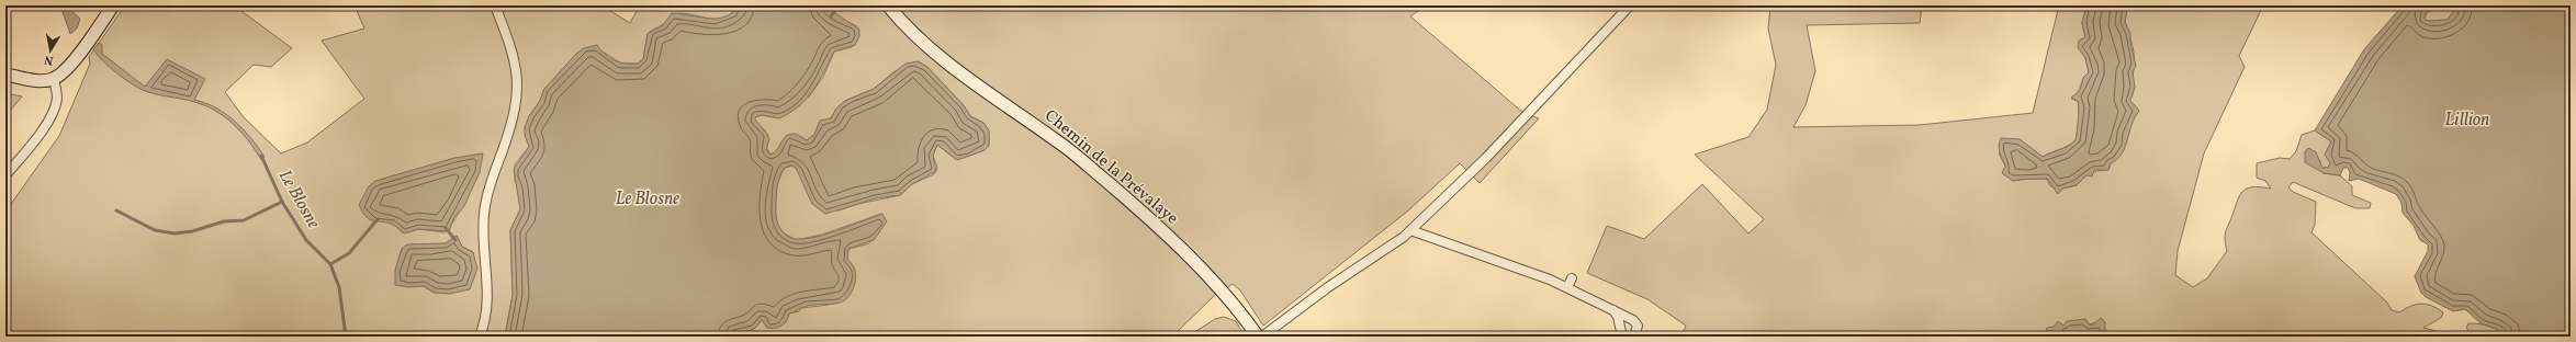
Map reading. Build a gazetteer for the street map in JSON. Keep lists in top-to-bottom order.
{
  "streets": {
    "street": ["Chemin de la Prévalaye"]
  },
  "water": ["Lillion", "Le Blosne"],
  "north": "bottom"
}
